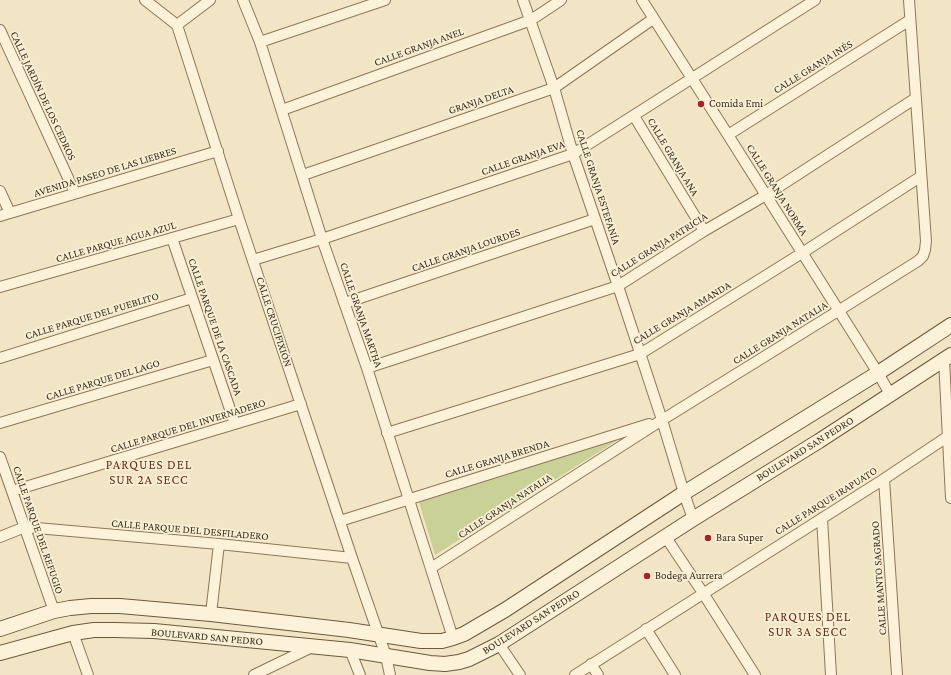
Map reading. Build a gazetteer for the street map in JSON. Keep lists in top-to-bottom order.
{
  "streets": {
    "street": [
      "CALLE GRANJA ANEL",
      "CALLE GRANJA INÉS",
      "CALLE JARDÍN DE LOS CEDROS",
      "GRANJA DELTA",
      "CALLE GRANJA ANA",
      "CALLE GRANJA EVA",
      "AVENIDA PASEO DE LAS LIEBRES",
      "CALLE GRANJA ESTEFANÍA",
      "CALLE GRANJA NORMA",
      "CALLE PARQUE AGUA AZUL",
      "CALLE GRANJA PATRICIA",
      "CALLE GRANJA LOURDES",
      "CALLE GRANJA AMANDA",
      "CALLE GRANJA MARTHA",
      "CALLE PARQUE DEL PUEBLITO",
      "CALLE CRUCIFIXIÓN",
      "CALLE PARQUE DE LA CASCADA",
      "CALLE GRANJA NATALIA",
      "CALLE PARQUE DEL LAGO",
      "CALLE PARQUE DEL INVERNADERO",
      "BOULEVARD SAN PEDRO",
      "CALLE GRANJA BRENDA",
      "CALLE PARQUE IRAPUATO",
      "CALLE PARQUE DEL REFUGIO",
      "CALLE PARQUE DEL DESFILADERO",
      "CALLE MANTO SAGRADO"
    ]
  },
  "crossings": [
    ["CALLE GRANJA ANEL", "CALLE GRANJA ESTEFANÍA"],
    ["CALLE GRANJA ANEL", "CALLE GRANJA MARTHA"],
    ["CALLE GRANJA INÉS", "CALLE GRANJA NORMA"],
    ["CALLE GRANJA INÉS", "CALLE GRANJA NATALIA"],
    ["CALLE JARDÍN DE LOS CEDROS", "AVENIDA PASEO DE LAS LIEBRES"],
    ["GRANJA DELTA", "CALLE GRANJA ESTEFANÍA"],
    ["GRANJA DELTA", "CALLE GRANJA NORMA"],
    ["GRANJA DELTA", "CALLE GRANJA MARTHA"],
    ["CALLE GRANJA ANA", "CALLE GRANJA EVA"],
    ["CALLE GRANJA ANA", "CALLE GRANJA PATRICIA"],
    ["CALLE GRANJA EVA", "CALLE GRANJA ESTEFANÍA"],
    ["CALLE GRANJA EVA", "CALLE GRANJA NORMA"],
    ["CALLE GRANJA EVA", "CALLE GRANJA MARTHA"],
    ["CALLE GRANJA EVA", "CALLE CRUCIFIXIÓN"],
    ["AVENIDA PASEO DE LAS LIEBRES", "CALLE CRUCIFIXIÓN"],
    ["CALLE GRANJA ESTEFANÍA", "CALLE GRANJA PATRICIA"],
    ["CALLE GRANJA ESTEFANÍA", "CALLE GRANJA LOURDES"],
    ["CALLE GRANJA ESTEFANÍA", "CALLE GRANJA AMANDA"],
    ["CALLE GRANJA ESTEFANÍA", "CALLE GRANJA NATALIA"],
    ["CALLE GRANJA ESTEFANÍA", "BOULEVARD SAN PEDRO"],
    ["CALLE GRANJA ESTEFANÍA", "CALLE GRANJA BRENDA"],
    ["CALLE GRANJA NORMA", "CALLE GRANJA PATRICIA"],
    ["CALLE GRANJA NORMA", "CALLE GRANJA AMANDA"],
    ["CALLE GRANJA NORMA", "CALLE GRANJA NATALIA"],
    ["CALLE GRANJA NORMA", "BOULEVARD SAN PEDRO"],
    ["CALLE PARQUE AGUA AZUL", "CALLE CRUCIFIXIÓN"],
    ["CALLE PARQUE AGUA AZUL", "CALLE PARQUE DE LA CASCADA"],
    ["CALLE GRANJA PATRICIA", "CALLE GRANJA MARTHA"],
    ["CALLE GRANJA PATRICIA", "CALLE GRANJA NATALIA"],
    ["CALLE GRANJA LOURDES", "CALLE GRANJA MARTHA"],
    ["CALLE GRANJA AMANDA", "CALLE GRANJA MARTHA"],
    ["CALLE GRANJA AMANDA", "CALLE GRANJA NATALIA"],
    ["CALLE GRANJA MARTHA", "CALLE GRANJA NATALIA"],
    ["CALLE GRANJA MARTHA", "CALLE GRANJA BRENDA"],
    ["CALLE PARQUE DEL PUEBLITO", "CALLE PARQUE DE LA CASCADA"],
    ["CALLE CRUCIFIXIÓN", "CALLE PARQUE DEL INVERNADERO"],
    ["CALLE CRUCIFIXIÓN", "BOULEVARD SAN PEDRO"],
    ["CALLE CRUCIFIXIÓN", "CALLE GRANJA BRENDA"],
    ["CALLE CRUCIFIXIÓN", "CALLE PARQUE DEL DESFILADERO"],
    ["CALLE PARQUE DE LA CASCADA", "CALLE PARQUE DEL LAGO"],
    ["CALLE PARQUE DE LA CASCADA", "CALLE PARQUE DEL INVERNADERO"],
    ["CALLE GRANJA NATALIA", "CALLE GRANJA BRENDA"],
    ["CALLE PARQUE DEL INVERNADERO", "CALLE PARQUE DEL REFUGIO"],
    ["BOULEVARD SAN PEDRO", "CALLE PARQUE DEL REFUGIO"],
    ["CALLE PARQUE IRAPUATO", "CALLE MANTO SAGRADO"],
    ["CALLE PARQUE DEL REFUGIO", "CALLE PARQUE DEL DESFILADERO"]
  ],
  "districts": ["PARQUES DEL SUR 2A SECC", "PARQUES DEL SUR 3A SECC"],
  "places": ["Comida Emi", "Bara Super", "Bodega Aurrera"]
}
